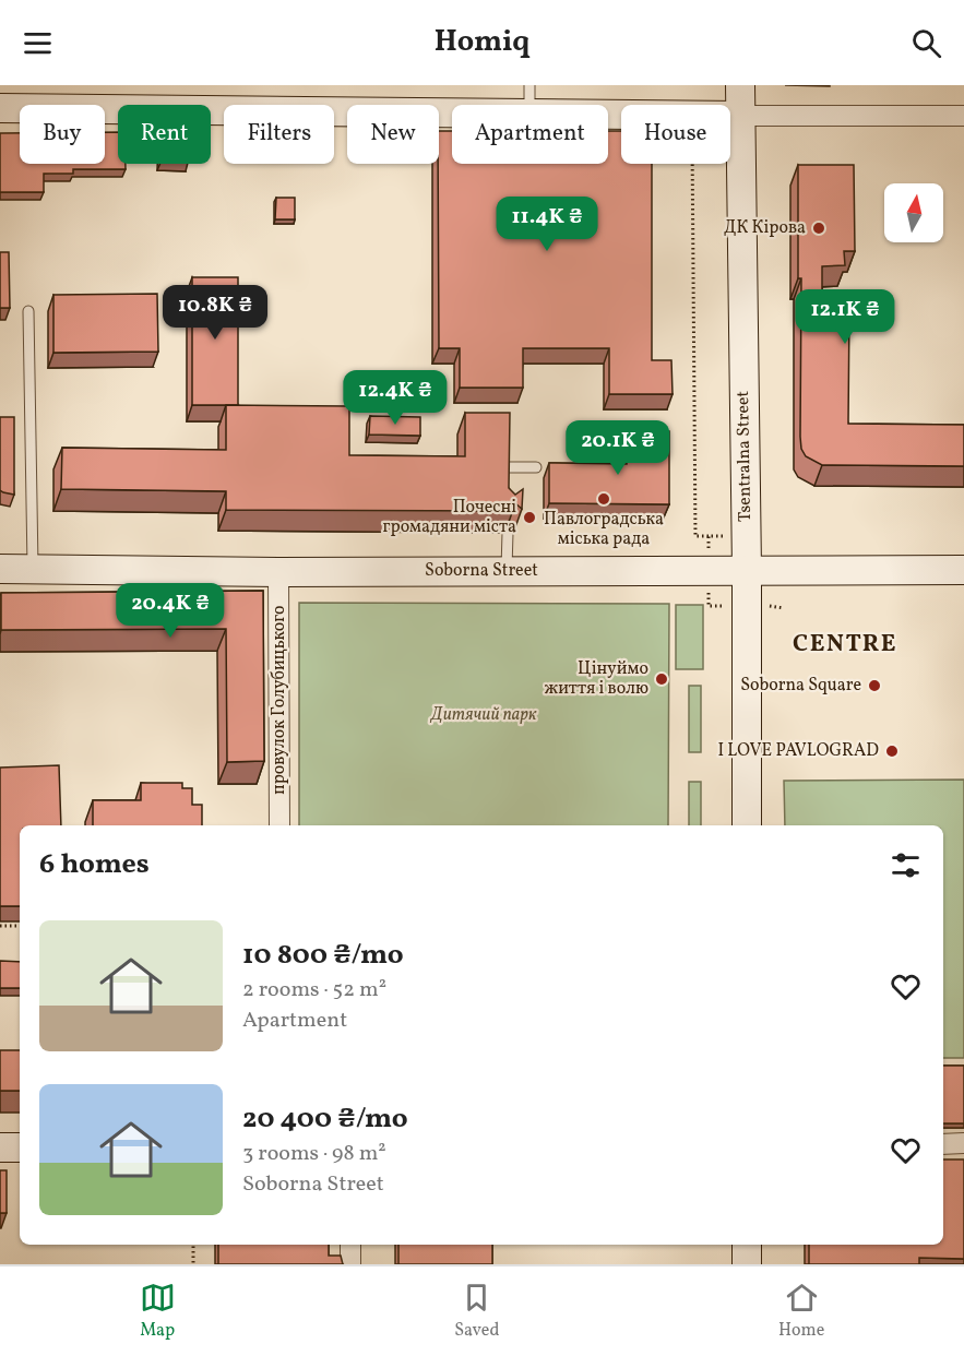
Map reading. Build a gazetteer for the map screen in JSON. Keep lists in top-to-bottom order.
{
  "streets": {
    "street": ["Tsentralna Street", "Soborna Street", "провулок Голубицького"]
  },
  "crossings": [
    ["Tsentralna Street", "Soborna Street"],
    ["Soborna Street", "провулок Голубицького"]
  ],
  "districts": ["CENTRE"],
  "parks": ["Дитячий парк"],
  "places": [
    "ДК Кірова",
    "Павлоградська міська рада",
    "Почесні громадяни міста",
    "Цінуймо життя і волю",
    "Soborna Square",
    "I LOVE PAVLOGRAD"
  ],
  "north": "top",
  "page": {
    "header": "Homiq",
    "chip": [
      "Buy",
      "Rent",
      "Filters",
      "New",
      "Apartment",
      "House"
    ],
    "price": [
      "11.4K ₴",
      "10.8K ₴",
      "12.1K ₴",
      "12.4K ₴",
      "20.1K ₴",
      "20.4K ₴"
    ],
    "heading": "6 homes",
    "list": [
      {
        "name": "10 800 ₴/mo",
        "note": "2 rooms · 52 m² · Apartment"
      },
      {
        "name": "20 400 ₴/mo",
        "note": "3 rooms · 98 m² · Soborna Street"
      }
    ],
    "tabs": ["Map", "Saved", "Home"]
  }
}
